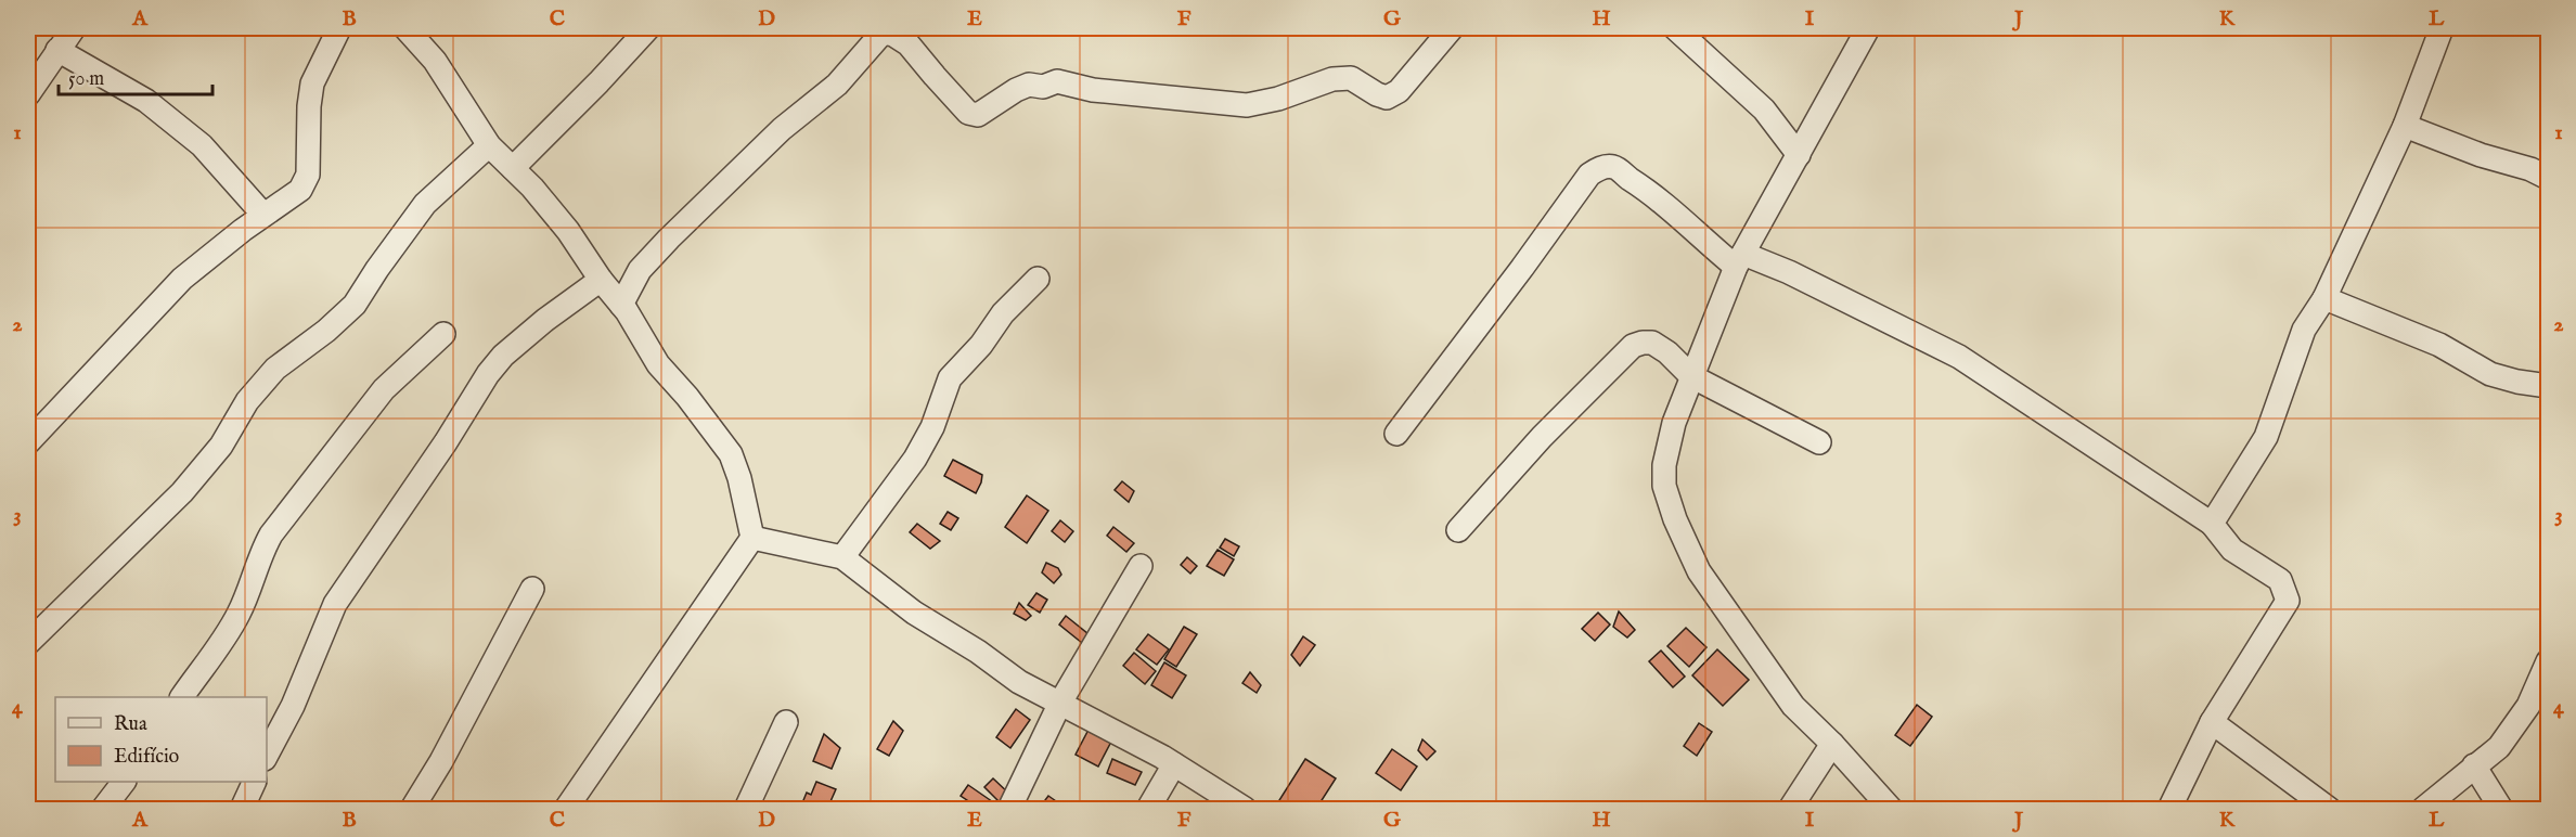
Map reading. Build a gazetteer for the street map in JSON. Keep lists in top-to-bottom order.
{
  "legend": ["Rua", "Edifício"],
  "scale_bar": "50 m",
  "grid": {
    "columns": [
      "A",
      "B",
      "C",
      "D",
      "E",
      "F",
      "G",
      "H",
      "I",
      "J",
      "K",
      "L"
    ],
    "rows": [
      "1",
      "2",
      "3",
      "4"
    ]
  }
}
